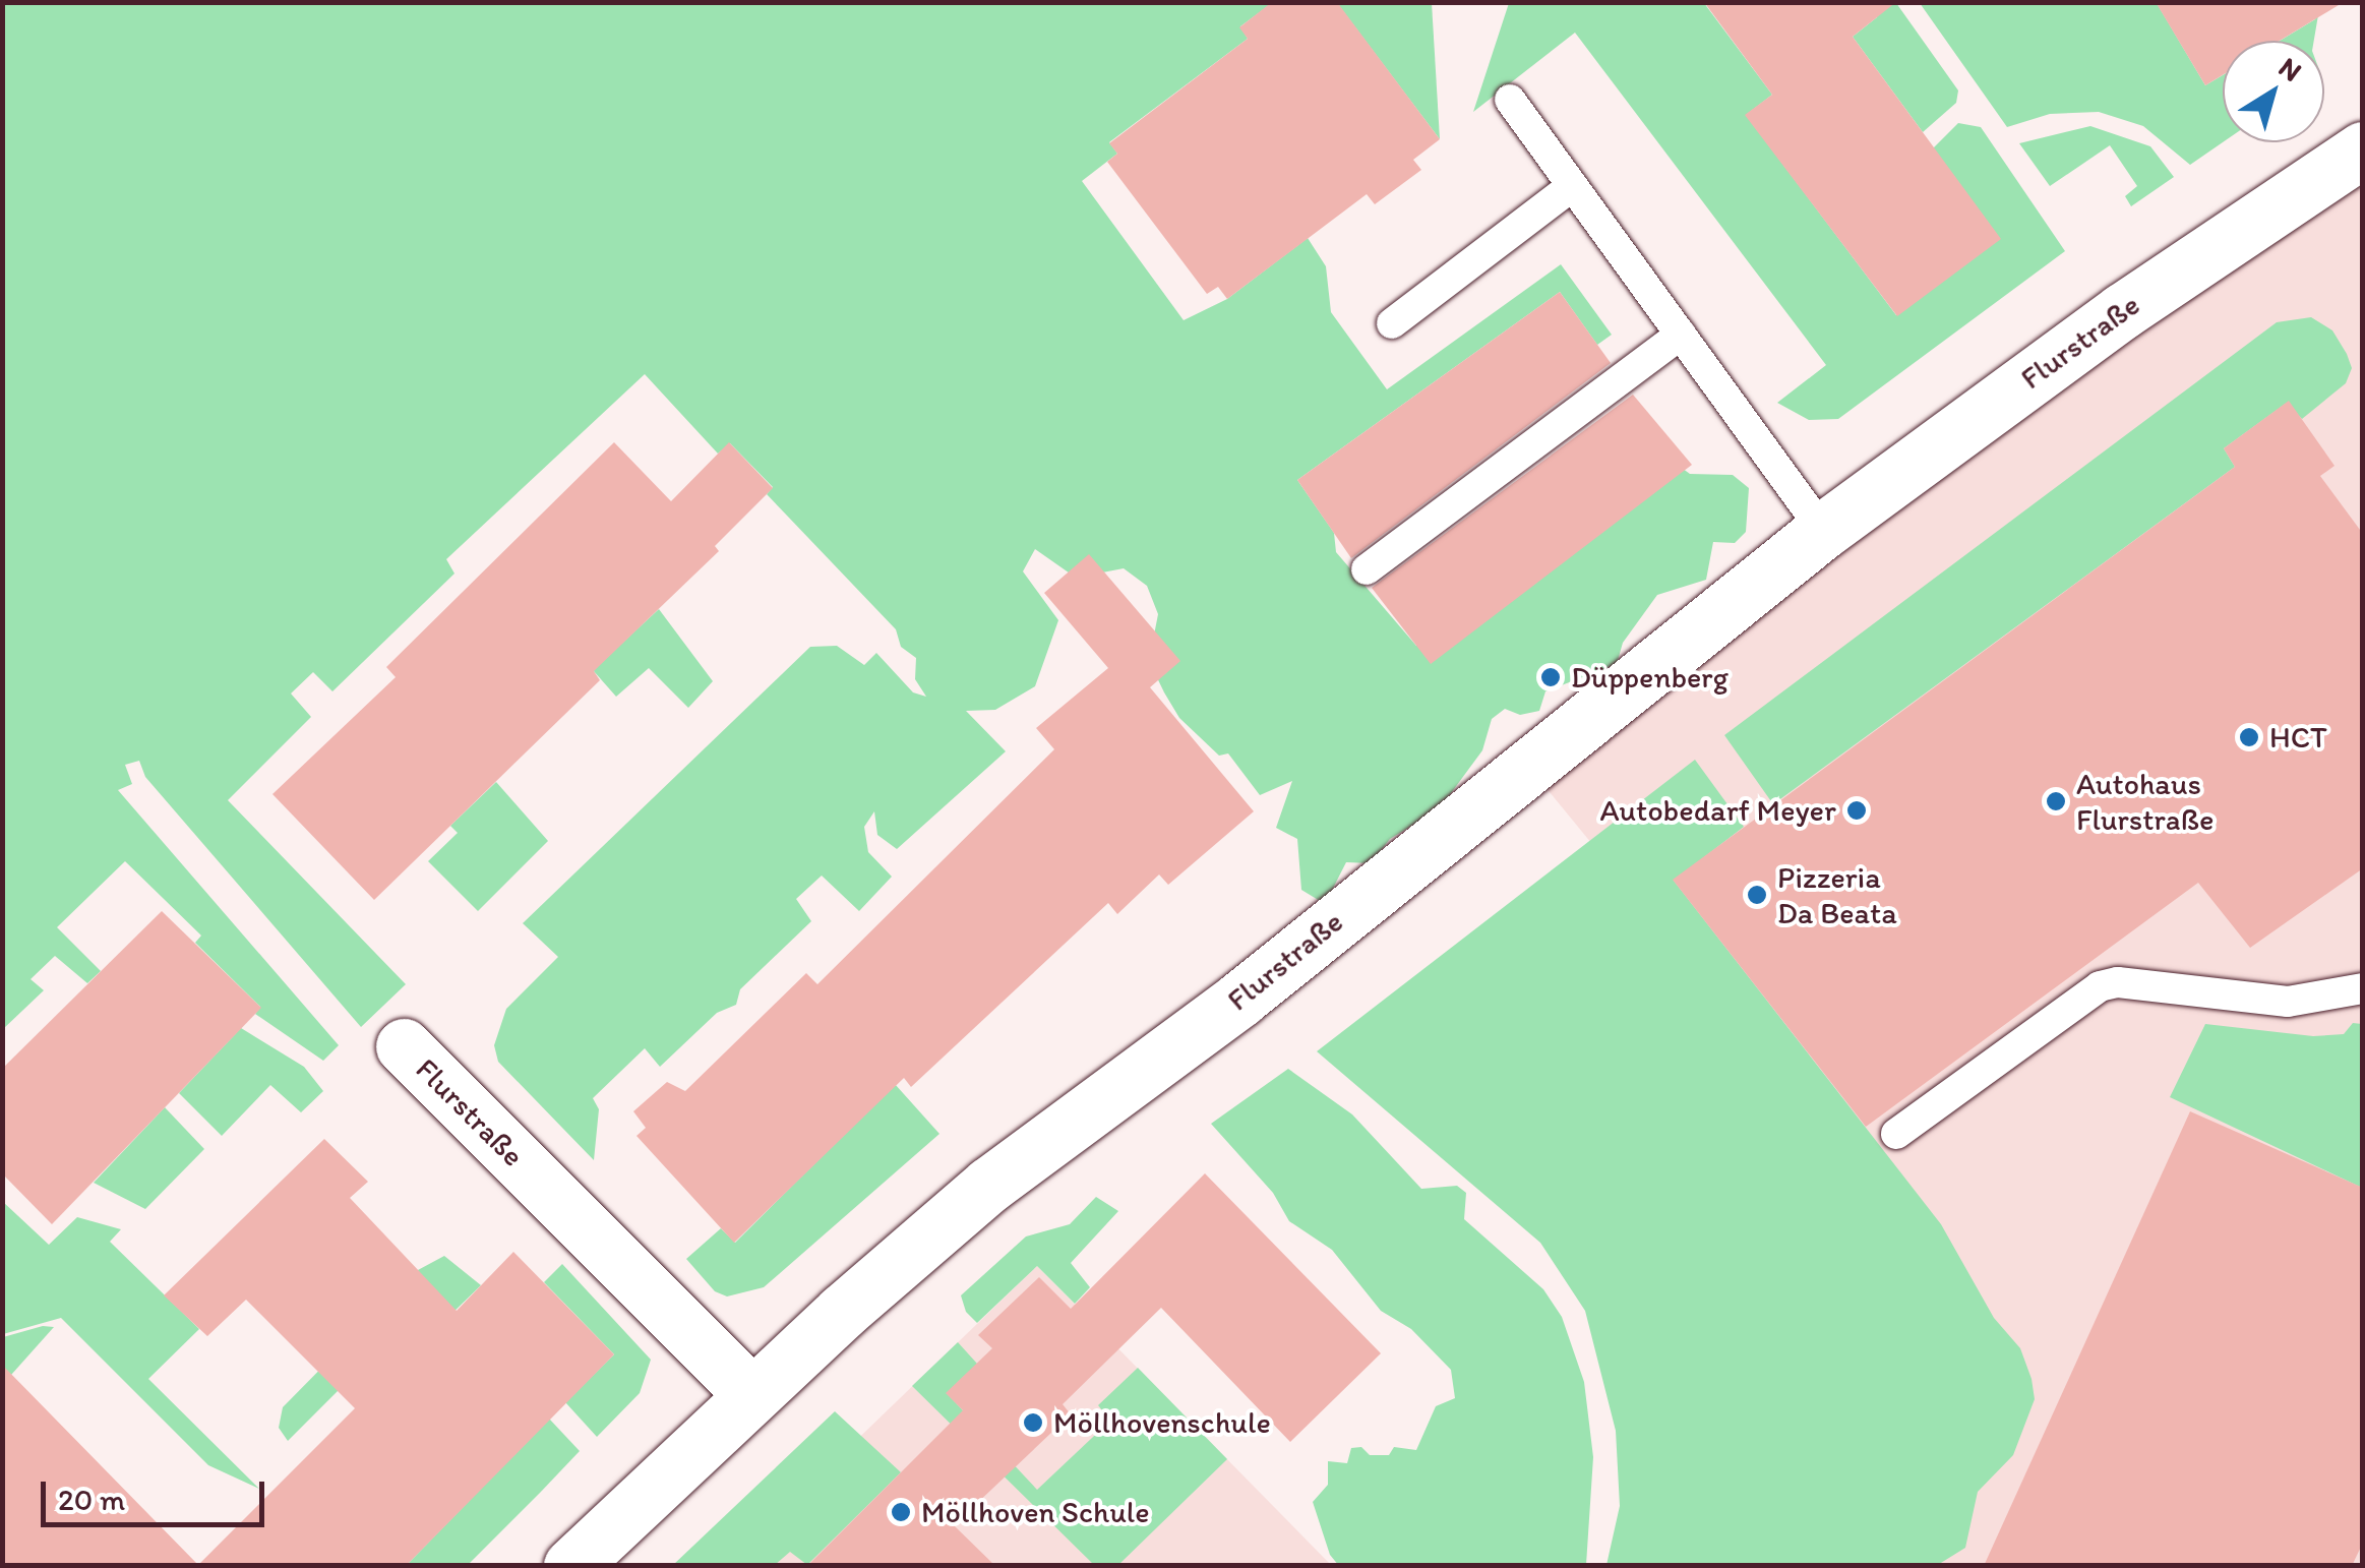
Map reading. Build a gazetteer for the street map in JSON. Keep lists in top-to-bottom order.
{
  "streets": {
    "street": ["Flurstraße"]
  },
  "places": [
    "Düppenberg",
    "HCT",
    "Autohaus Flurstraße",
    "Autobedarf Meyer",
    "Pizzeria Da Beata",
    "Möllhovenschule",
    "Möllhoven Schule"
  ],
  "scale_bar": "20 m",
  "north": "top right"
}
